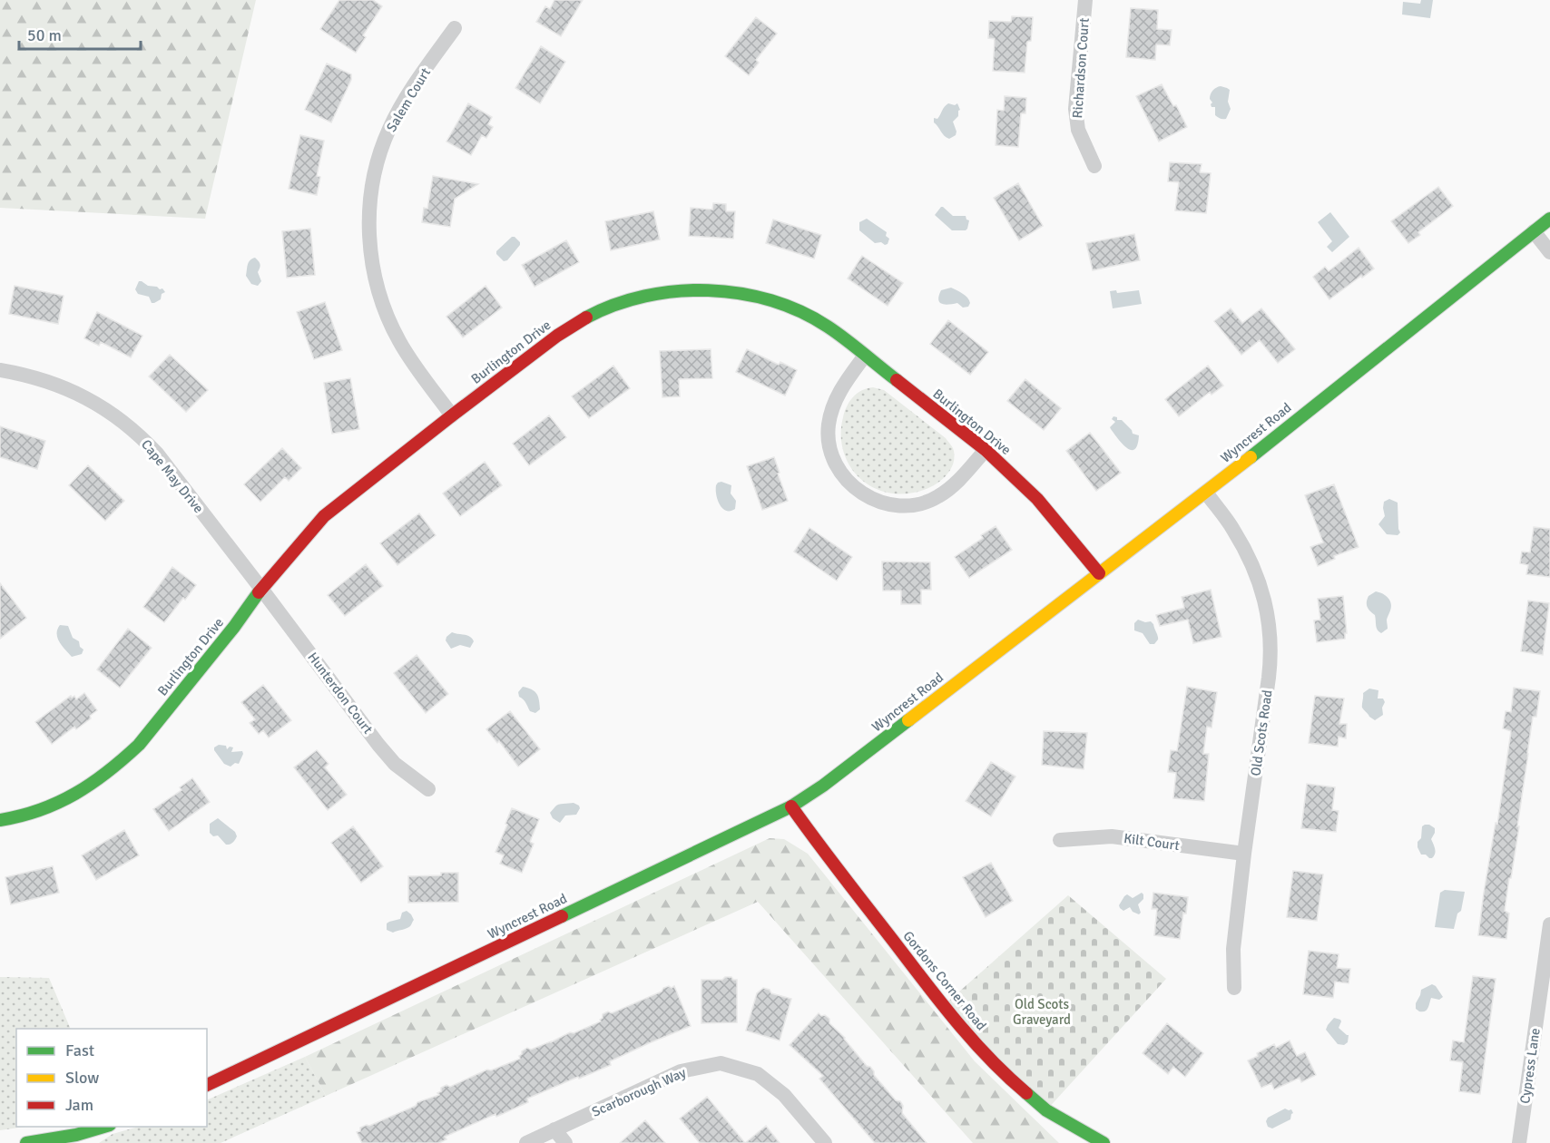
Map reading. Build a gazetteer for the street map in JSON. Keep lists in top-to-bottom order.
{
  "streets": {
    "street": [
      "Richardson Court",
      "Salem Court",
      "Burlington Drive",
      "Wyncrest Road",
      "Cape May Drive",
      "Hunterdon Court",
      "Old Scots Road",
      "Kilt Court",
      "Gordons Corner Road",
      "Cypress Lane",
      "Scarborough Way"
    ]
  },
  "crossings": [
    ["Salem Court", "Burlington Drive"],
    ["Burlington Drive", "Wyncrest Road"],
    ["Burlington Drive", "Cape May Drive"],
    ["Burlington Drive", "Hunterdon Court"],
    ["Wyncrest Road", "Old Scots Road"],
    ["Wyncrest Road", "Gordons Corner Road"],
    ["Cape May Drive", "Hunterdon Court"],
    ["Old Scots Road", "Kilt Court"]
  ],
  "parks": ["Old Scots Graveyard"],
  "legend": ["Fast", "Slow", "Jam"],
  "scale_bar": "50 m"
}
